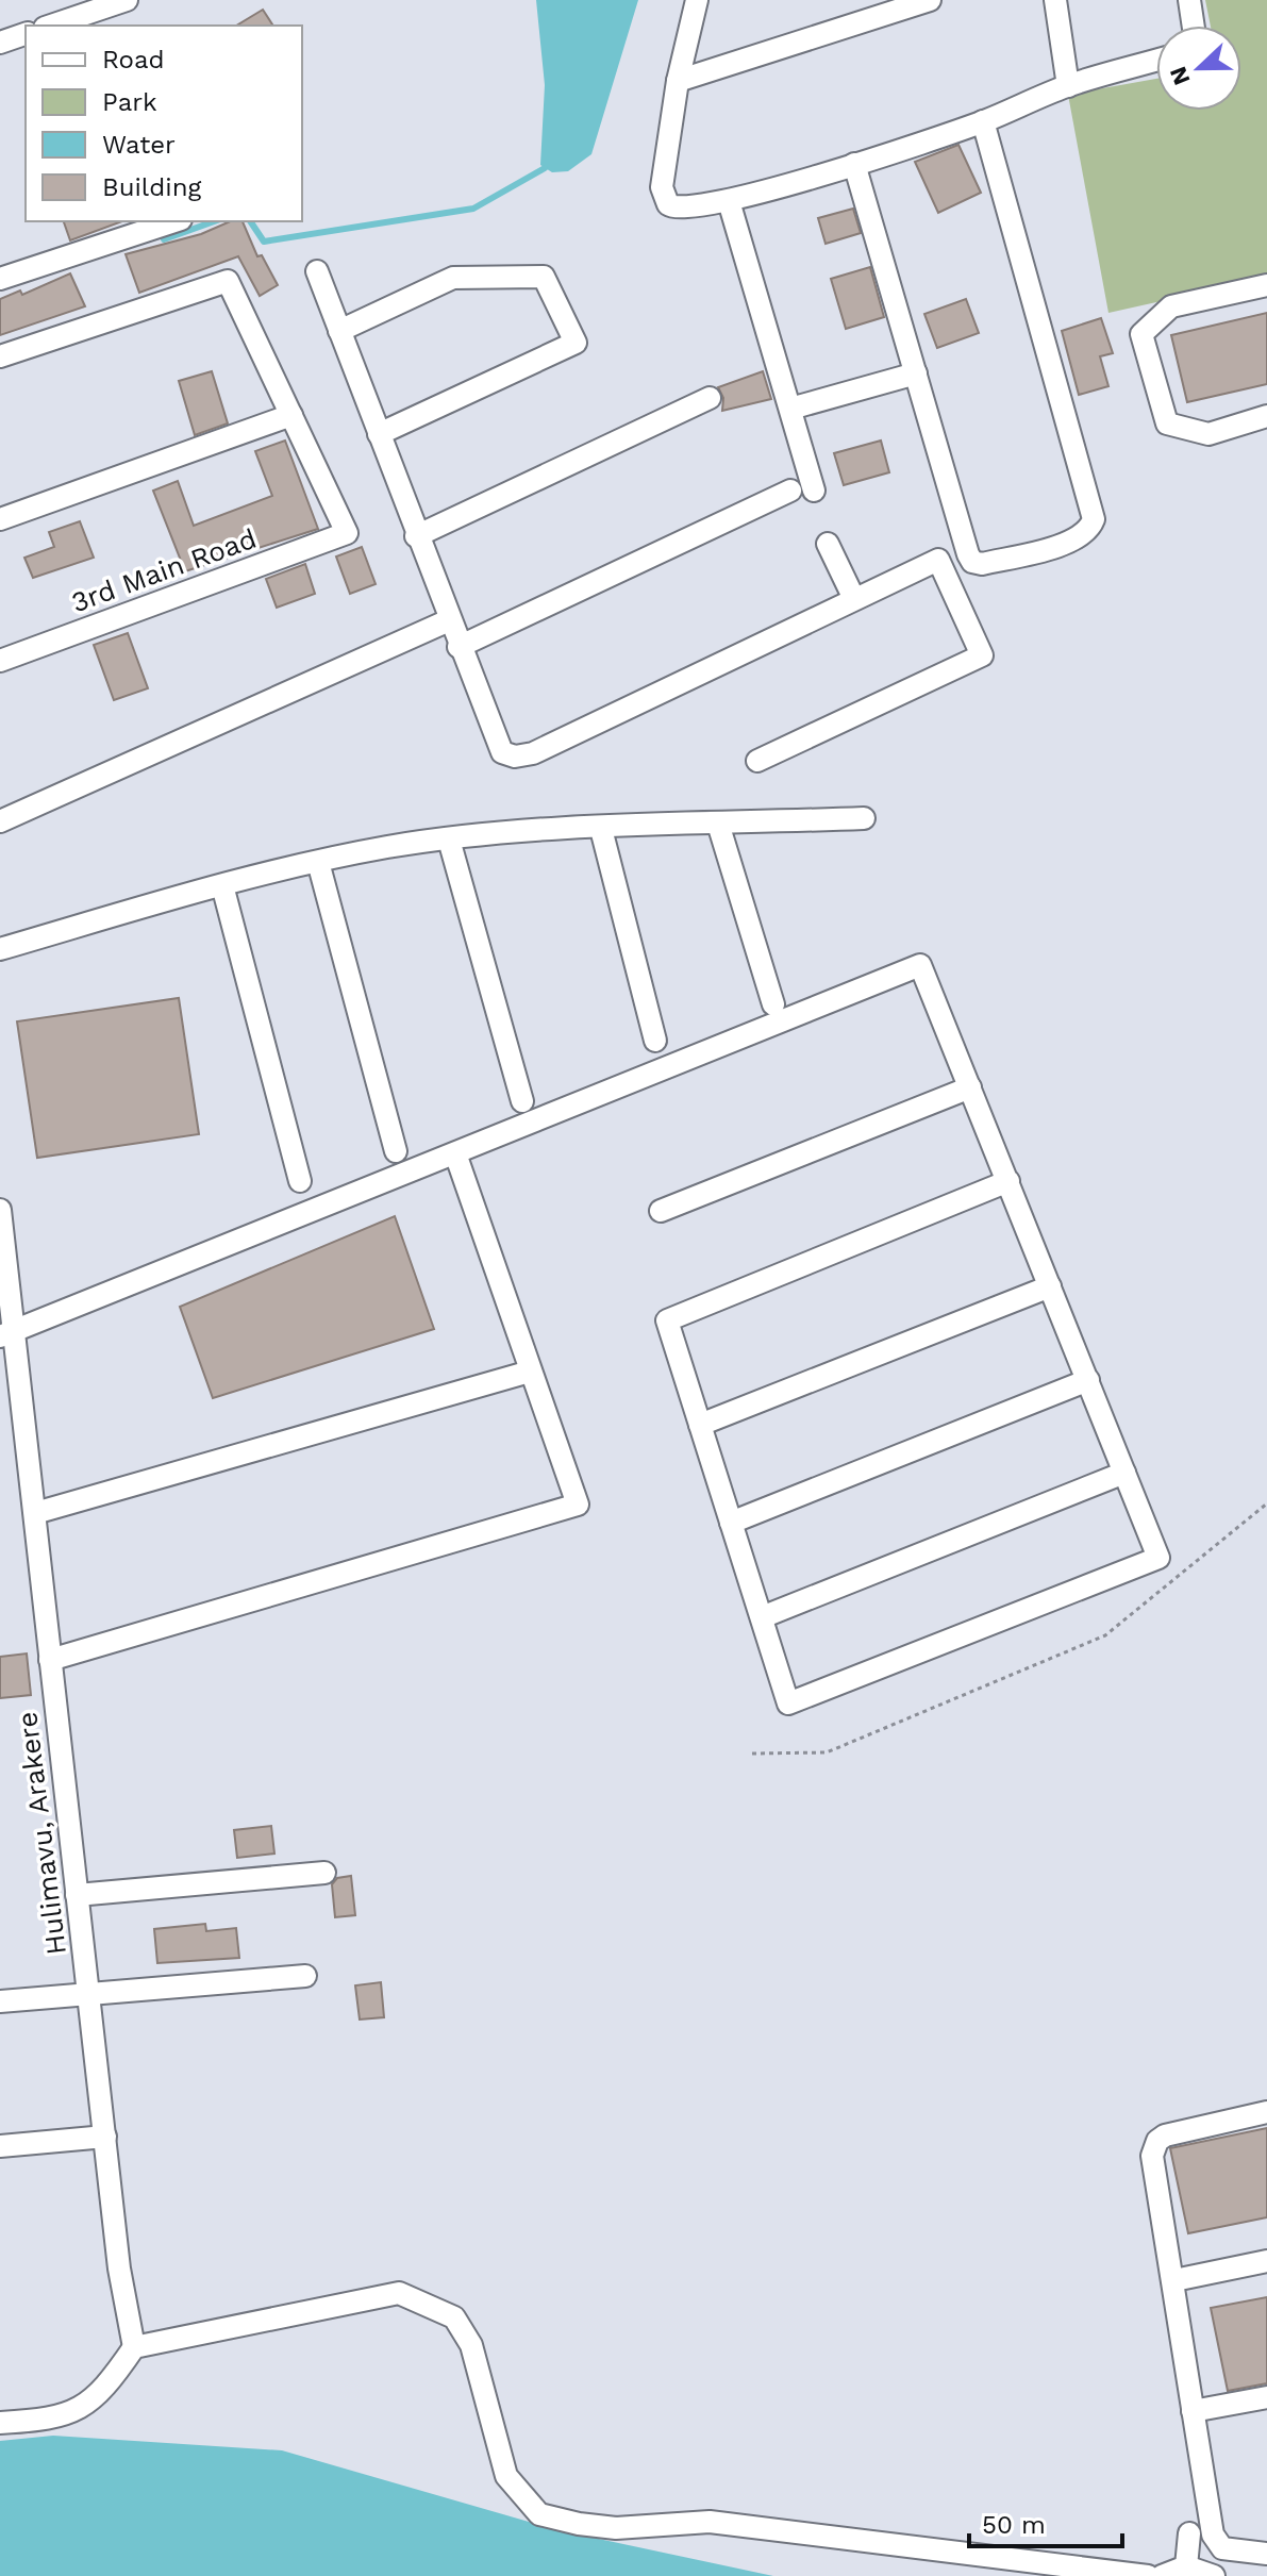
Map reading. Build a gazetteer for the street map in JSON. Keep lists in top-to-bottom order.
{
  "streets": {
    "street": ["3rd Main Road", "Hulimavu, Arakere"]
  },
  "legend": [
    "Road",
    "Park",
    "Water",
    "Building"
  ],
  "scale_bar": "50 m",
  "north": "left"
}
